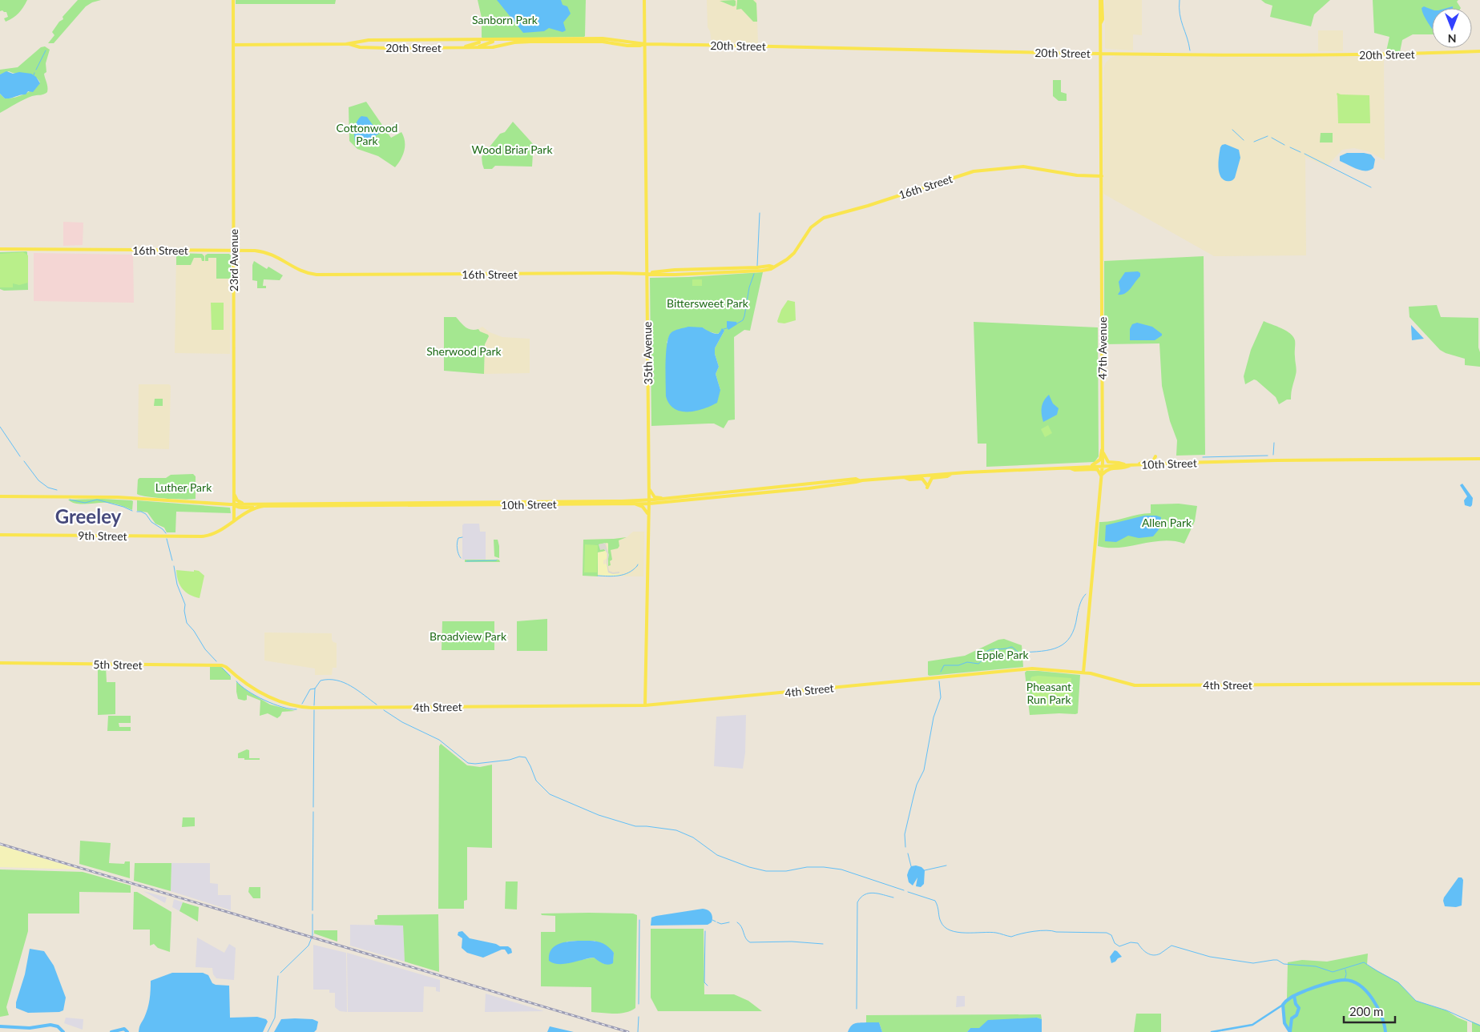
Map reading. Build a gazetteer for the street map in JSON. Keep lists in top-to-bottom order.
{
  "streets": {
    "main road": [
      "20th Street",
      "16th Street",
      "23rd Avenue",
      "47th Avenue",
      "35th Avenue",
      "10th Street",
      "9th Street",
      "5th Street",
      "4th Street"
    ]
  },
  "crossings": [
    ["20th Street", "23rd Avenue"],
    ["20th Street", "47th Avenue"],
    ["20th Street", "35th Avenue"],
    ["16th Street", "23rd Avenue"],
    ["16th Street", "47th Avenue"],
    ["16th Street", "35th Avenue"],
    ["23rd Avenue", "10th Street"],
    ["47th Avenue", "10th Street"],
    ["47th Avenue", "4th Street"],
    ["35th Avenue", "10th Street"],
    ["35th Avenue", "4th Street"],
    ["10th Street", "9th Street"],
    ["5th Street", "4th Street"]
  ],
  "districts": ["Greeley"],
  "parks": [
    "Sanborn Park",
    "Cottonwood Park",
    "Wood Briar Park",
    "Bittersweet Park",
    "Sherwood Park",
    "Luther Park",
    "Allen Park",
    "Broadview Park",
    "Epple Park",
    "Pheasant Run Park"
  ],
  "scale_bar": "200 m",
  "north": "bottom"
}
